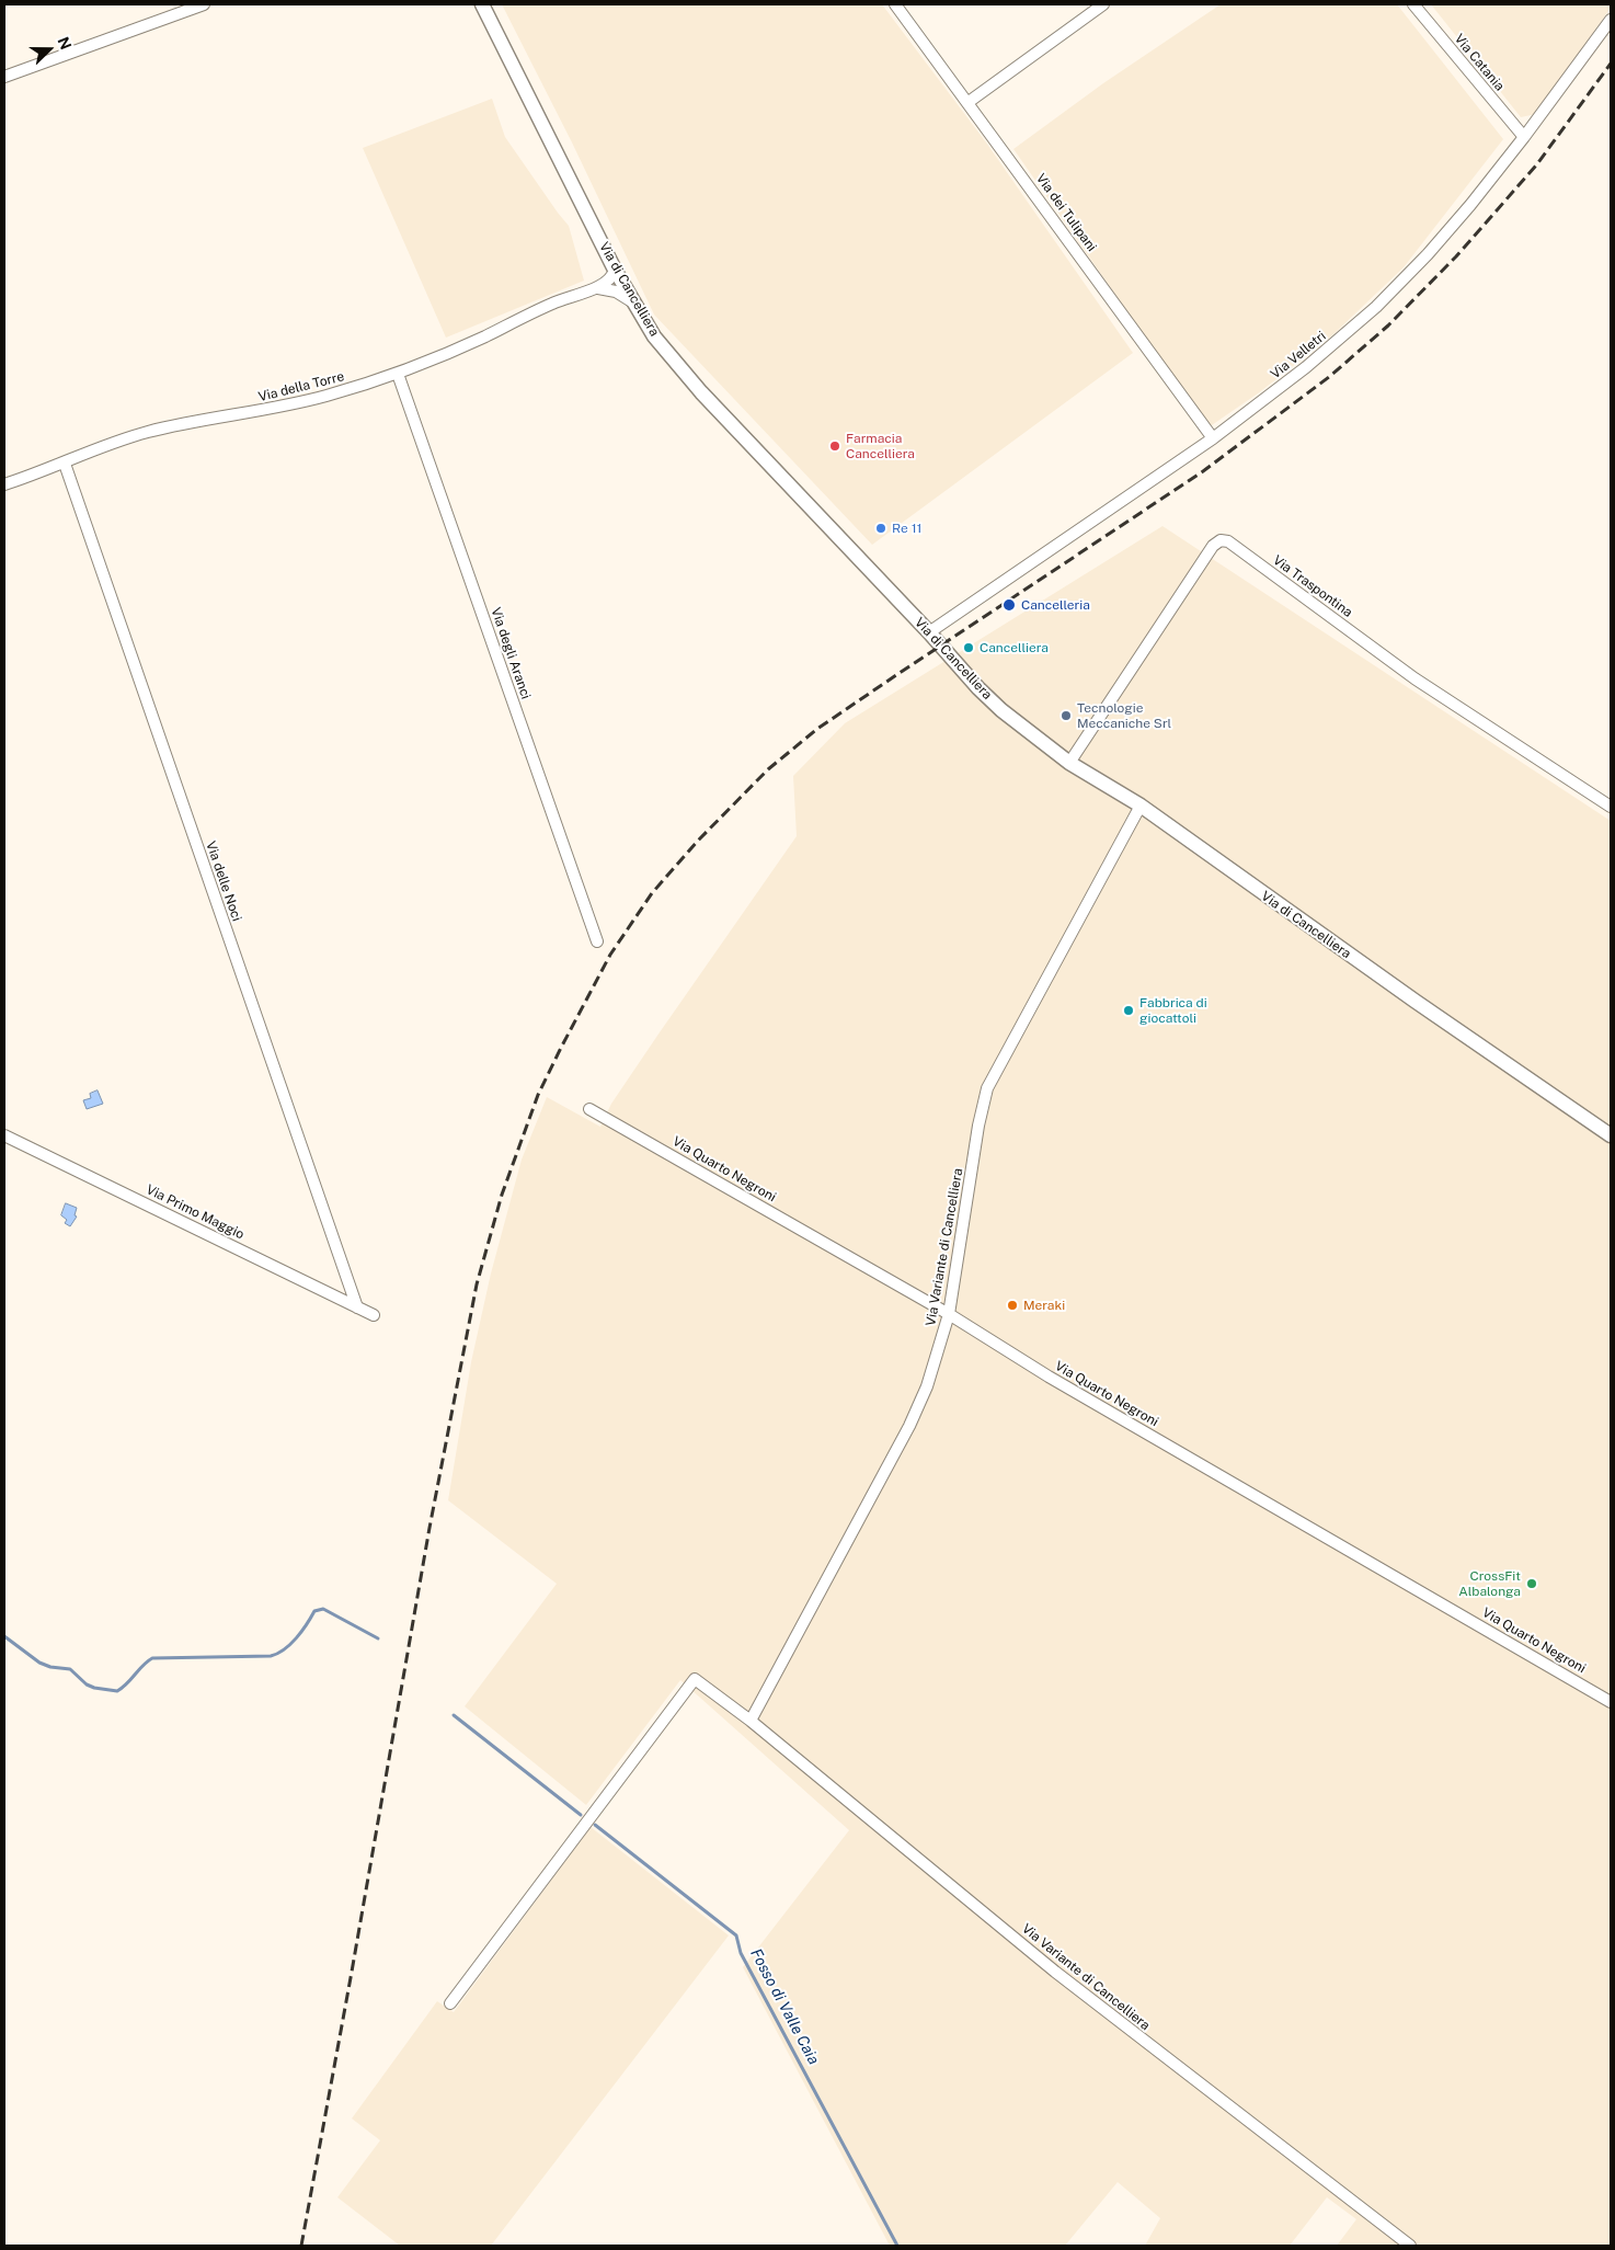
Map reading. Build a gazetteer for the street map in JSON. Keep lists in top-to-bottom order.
{
  "streets": {
    "street": [
      "Via Catania",
      "Via dei Tulipani",
      "Via di Cancelliera",
      "Via Velletri",
      "Via della Torre",
      "Via Traspontina",
      "Via degli Aranci",
      "Via delle Noci",
      "Via Quarto Negroni",
      "Via Primo Maggio",
      "Via Variante di Cancelliera"
    ]
  },
  "crossings": [
    ["Via Catania", "Via Velletri"],
    ["Via dei Tulipani", "Via Velletri"],
    ["Via di Cancelliera", "Via Velletri"],
    ["Via di Cancelliera", "Via della Torre"],
    ["Via di Cancelliera", "Via Traspontina"],
    ["Via di Cancelliera", "Via Variante di Cancelliera"],
    ["Via della Torre", "Via degli Aranci"],
    ["Via della Torre", "Via delle Noci"],
    ["Via delle Noci", "Via Primo Maggio"],
    ["Via Quarto Negroni", "Via Variante di Cancelliera"]
  ],
  "water": ["Fosso di Valle Caia"],
  "places": [
    "Farmacia Cancelliera",
    "Re 11",
    "Cancelleria",
    "Cancelliera",
    "Tecnologie Meccaniche Srl",
    "Fabbrica di giocattoli",
    "Meraki",
    "CrossFit Albalonga"
  ],
  "north": "right"
}
